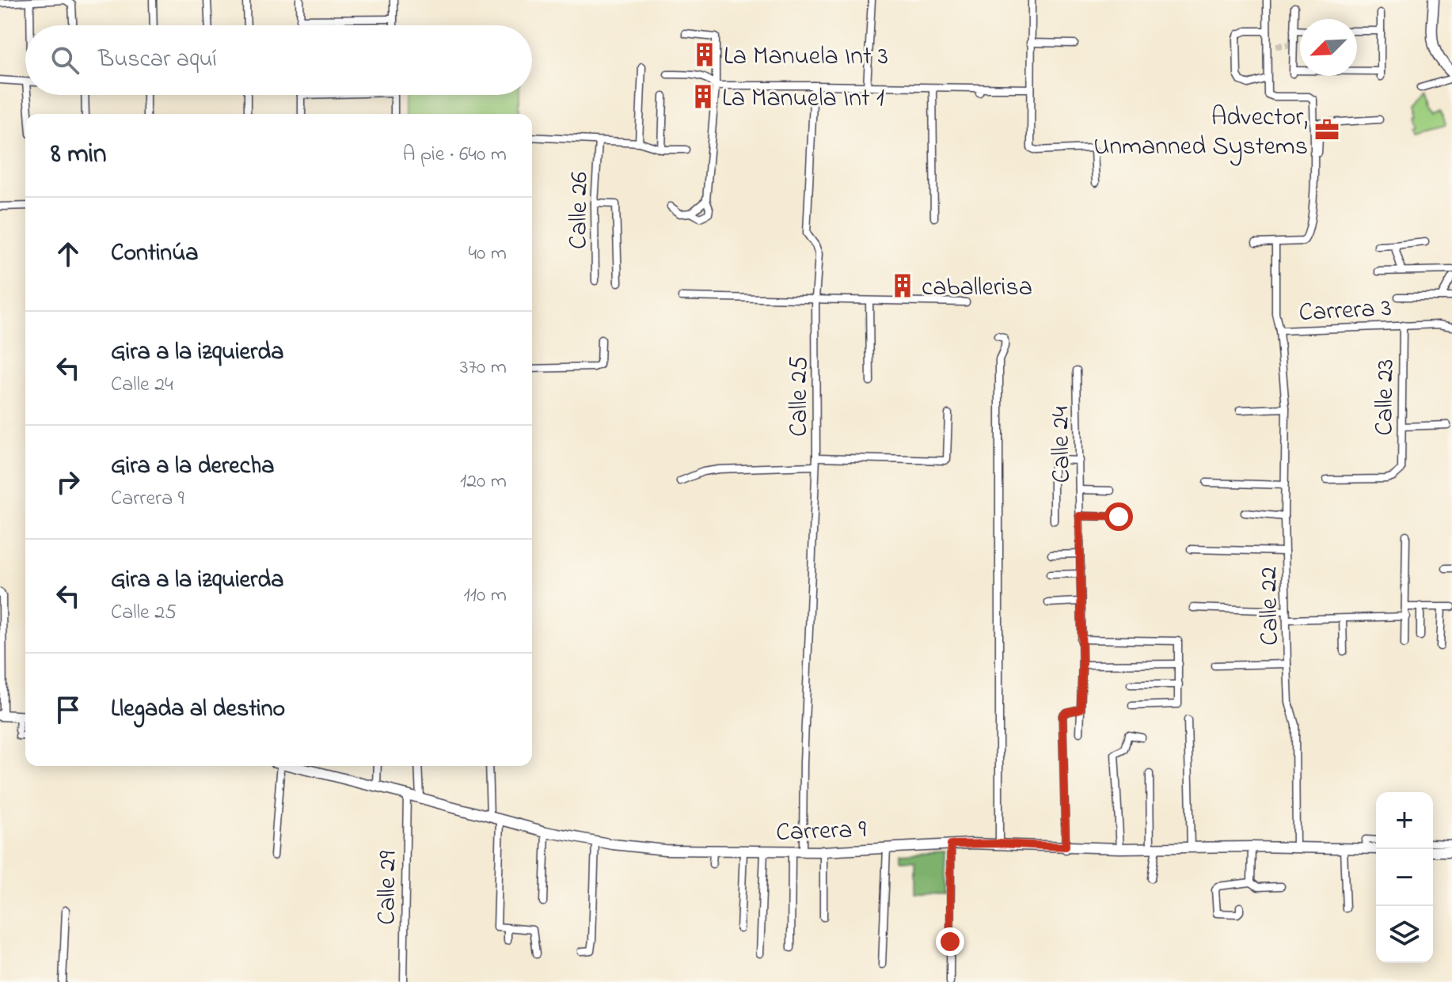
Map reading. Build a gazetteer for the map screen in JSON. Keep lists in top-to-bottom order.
{
  "streets": {
    "main road": ["Carrera 9"],
    "street": [
      "Calle 26",
      "Carrera 3",
      "Calle 25",
      "Calle 23",
      "Calle 24",
      "Calle 22",
      "Calle 29"
    ]
  },
  "crossings": [
    ["Carrera 3", "Calle 23"],
    ["Carrera 3", "Calle 22"],
    ["Calle 25", "Carrera 9"],
    ["Calle 22", "Carrera 9"],
    ["Carrera 9", "Calle 29"]
  ],
  "places": {
    "building": ["La Manuela Int 3", "La Manuela Int 1", "caballerisa"],
    "office": ["Advector, Unmanned Systems"]
  },
  "north": "bottom left",
  "page": {
    "search": "Buscar aquí",
    "heading": ["8 min", "A pie · 640 m"],
    "list": [
      ["Continúa", "40 m"],
      ["Gira a la izquierda", "Calle 24", "370 m"],
      ["Gira a la derecha", "Carrera 9", "120 m"],
      ["Gira a la izquierda", "Calle 25", "110 m"],
      "Llegada al destino"
    ],
    "map_buttons": ["+", "−"]
  }
}
